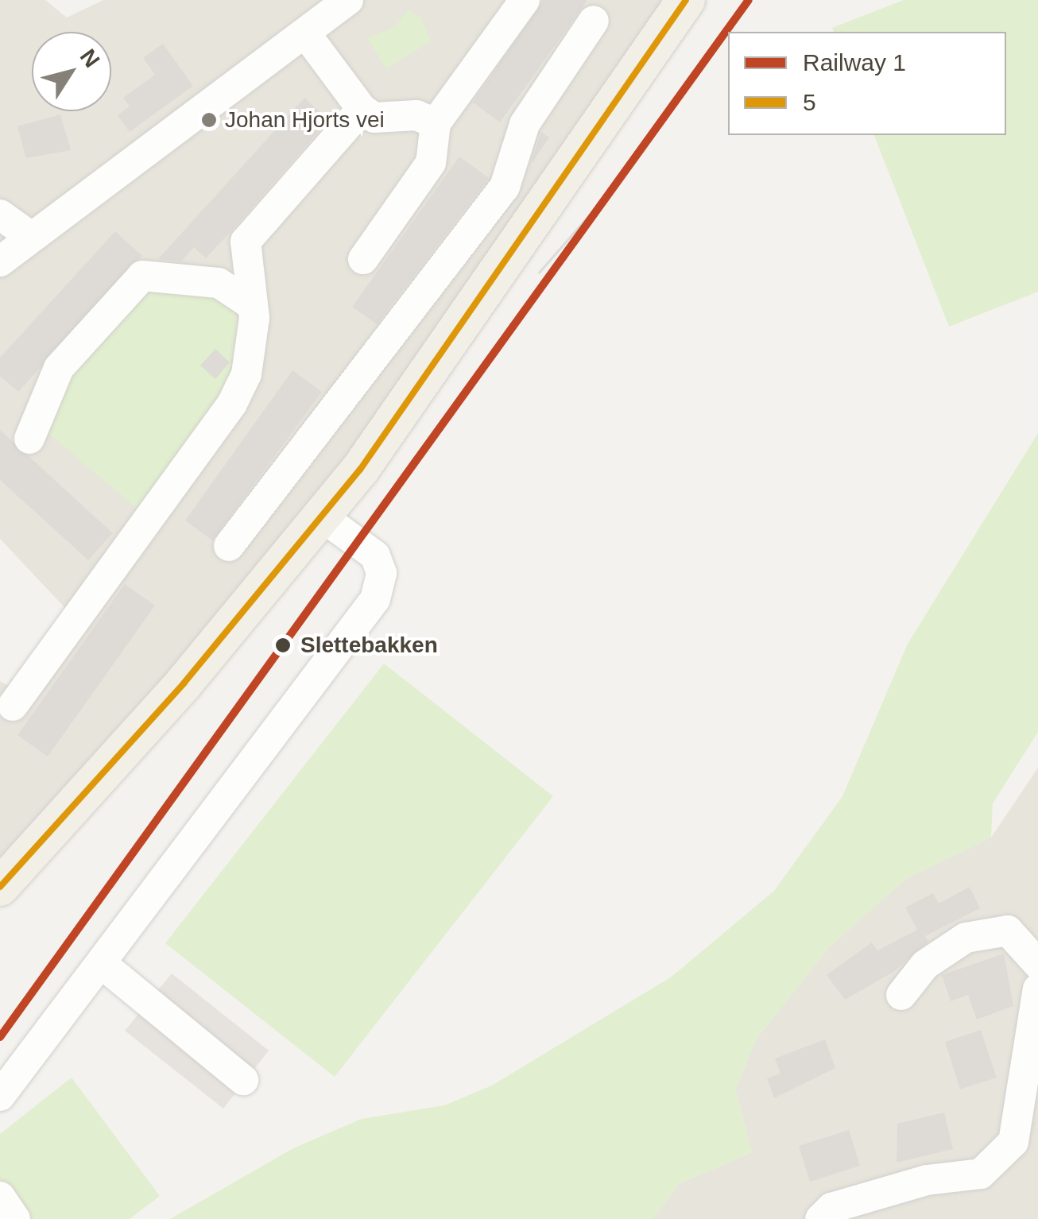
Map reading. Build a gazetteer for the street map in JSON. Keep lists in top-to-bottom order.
{
  "places": ["Johan Hjorts vei", "Slettebakken"],
  "lines": ["rail line 1", "transit line 5"],
  "legend": ["Railway 1", "5"],
  "north": "top right"
}
